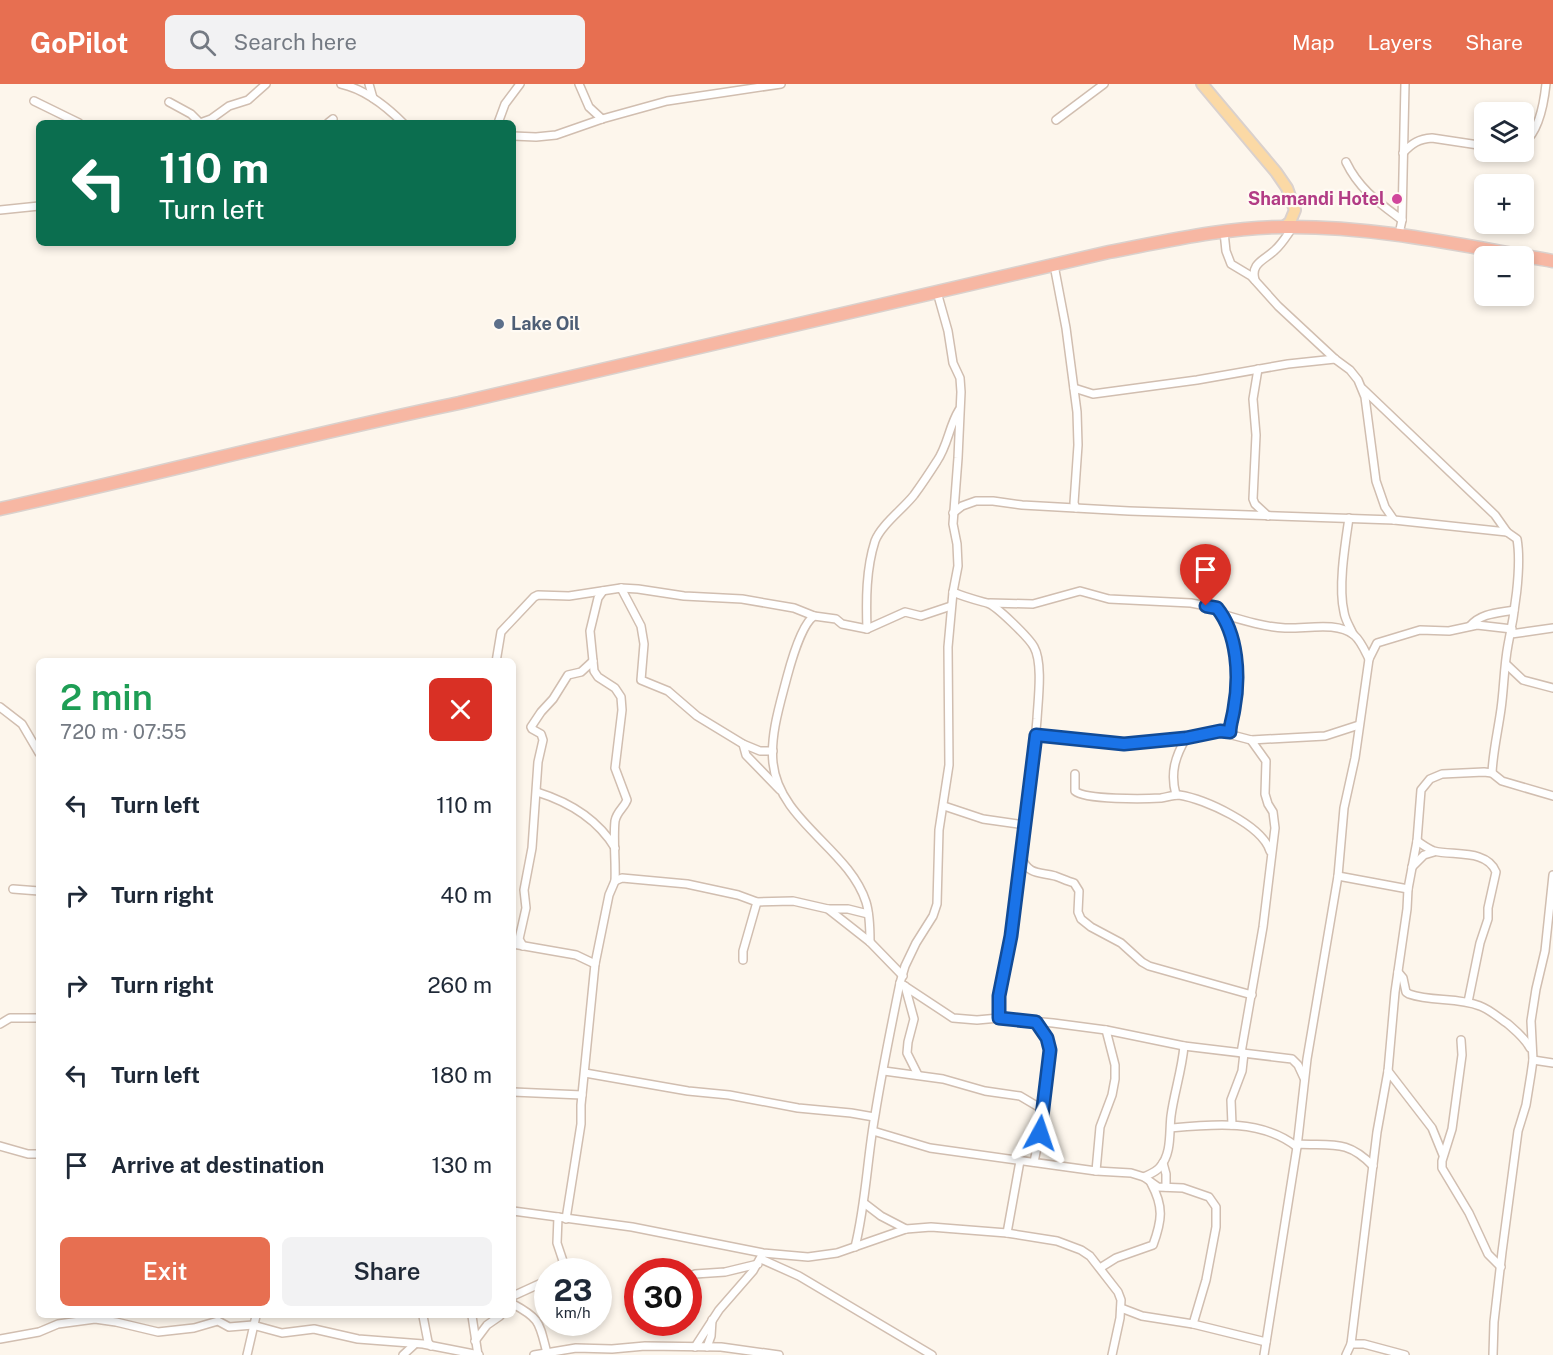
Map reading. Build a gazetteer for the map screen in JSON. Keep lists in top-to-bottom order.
{
  "places": ["Shamandi Hotel", "Lake Oil"],
  "page": {
    "header": "GoPilot",
    "search": "Search here",
    "nav": ["Map", "Layers", "Share"],
    "map_buttons": ["+", "−"],
    "turn": ["110 m", "Turn left"],
    "heading": ["2 min", "720 m · 07:55"],
    "list": [
      {
        "name": "Turn left",
        "value": "110 m"
      },
      {
        "name": "Turn right",
        "value": "40 m"
      },
      {
        "name": "Turn right",
        "value": "260 m"
      },
      {
        "name": "Turn left",
        "value": "180 m"
      },
      {
        "name": "Arrive at destination",
        "value": "130 m"
      }
    ],
    "buttons": ["Exit", "Share"],
    "speed": "23 km/h",
    "limit": "30"
  }
}
